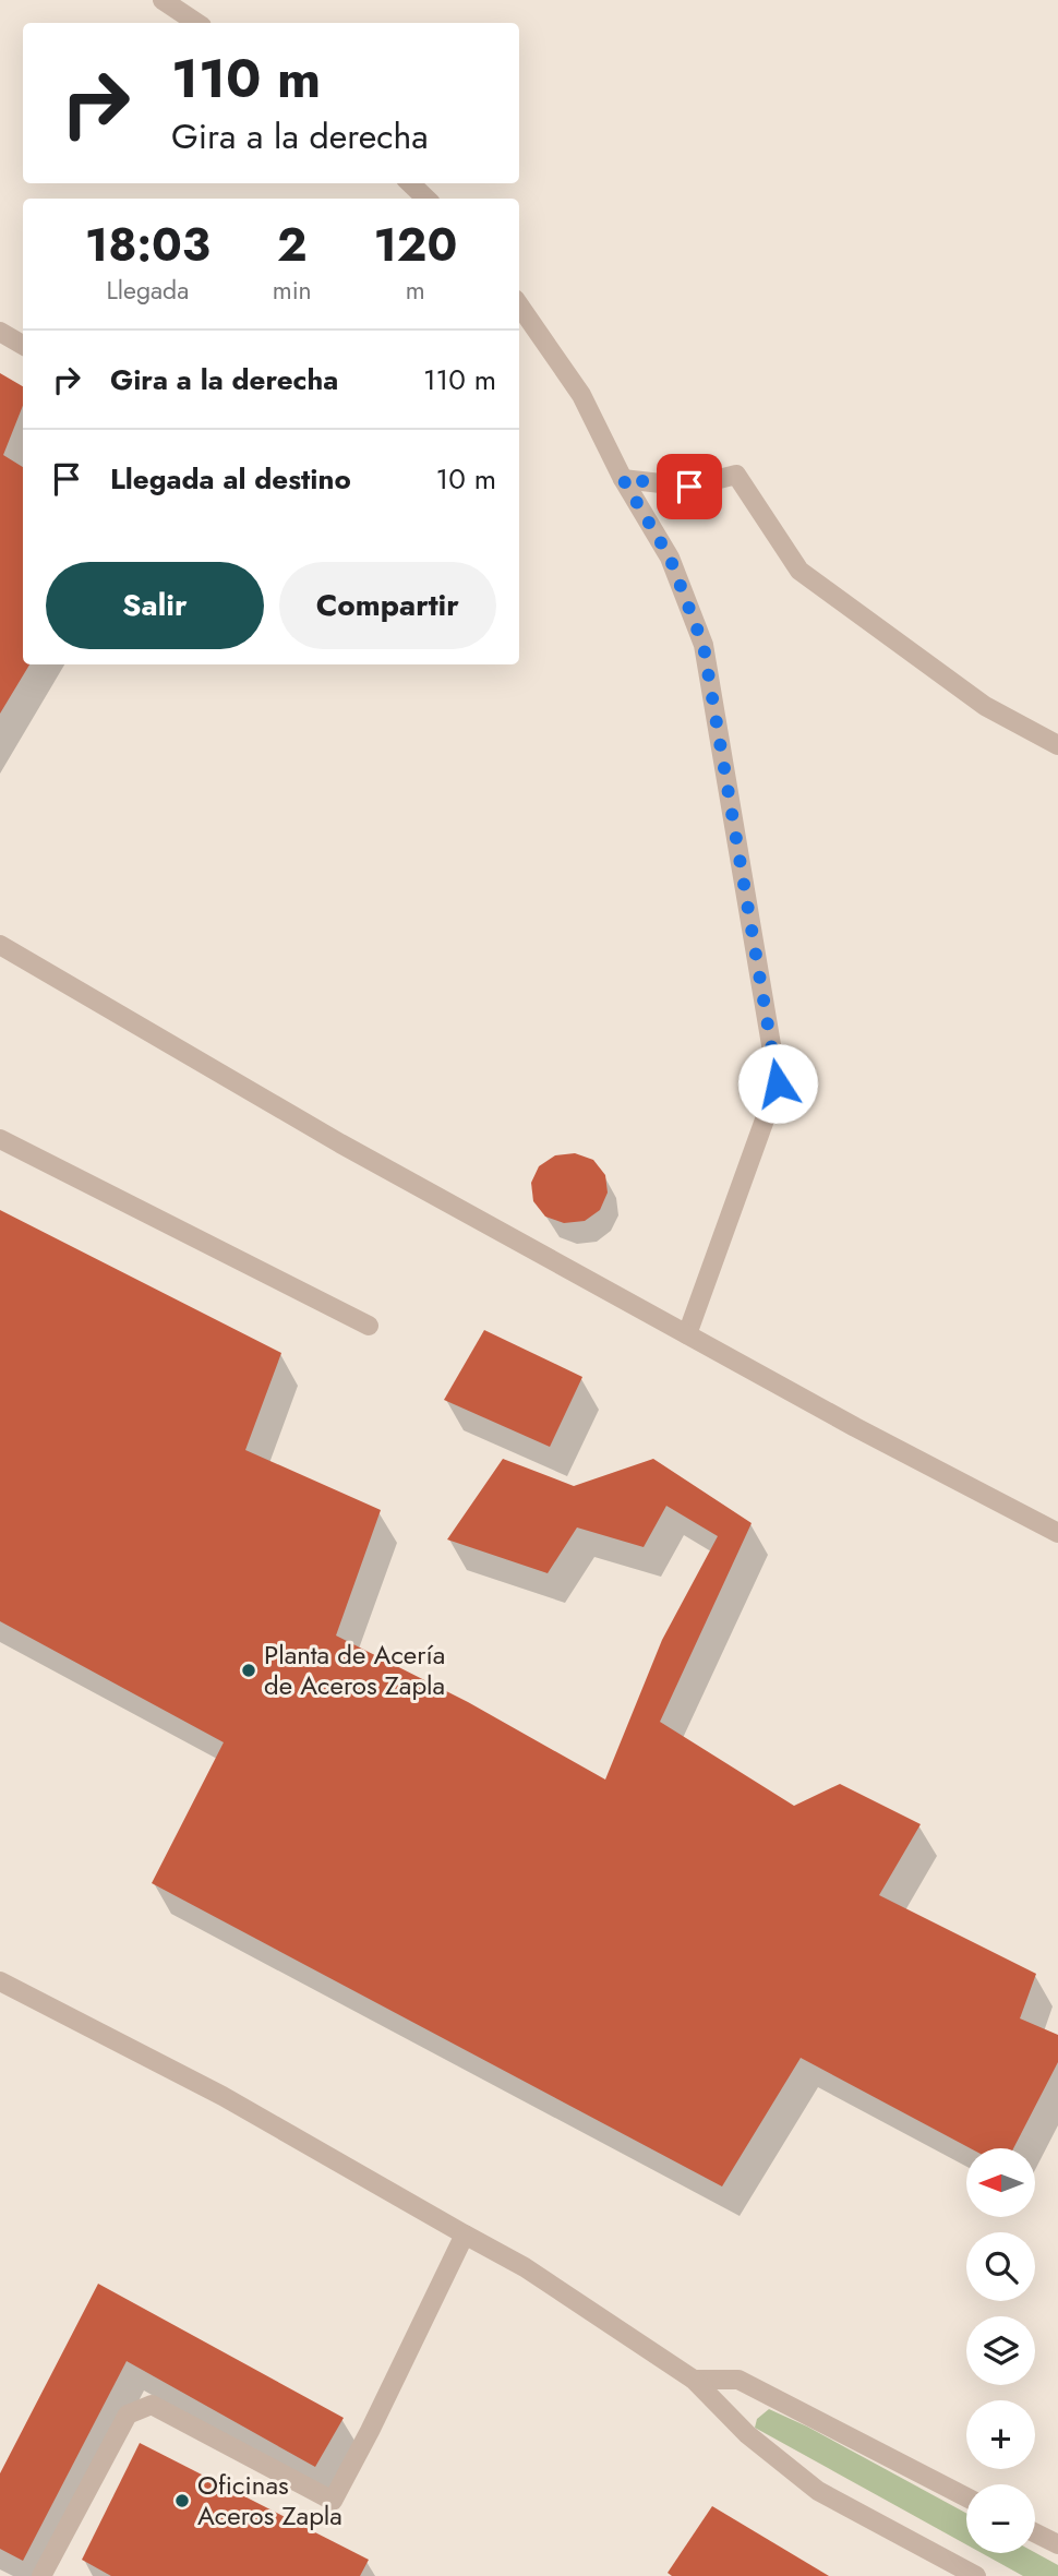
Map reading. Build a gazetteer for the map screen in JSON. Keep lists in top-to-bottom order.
{
  "places": ["Planta de Acería de Aceros Zapla", "Oficinas Aceros Zapla"],
  "north": "left",
  "page": {
    "turn": ["110 m", "Gira a la derecha"],
    "eta": [
      "18:03",
      "Llegada",
      "2",
      "min",
      "120",
      "m"
    ],
    "list": [
      {
        "name": "Gira a la derecha",
        "value": "110 m"
      },
      {
        "name": "Llegada al destino",
        "value": "10 m"
      }
    ],
    "buttons": ["Salir", "Compartir"],
    "map_buttons": ["+", "−"]
  }
}
